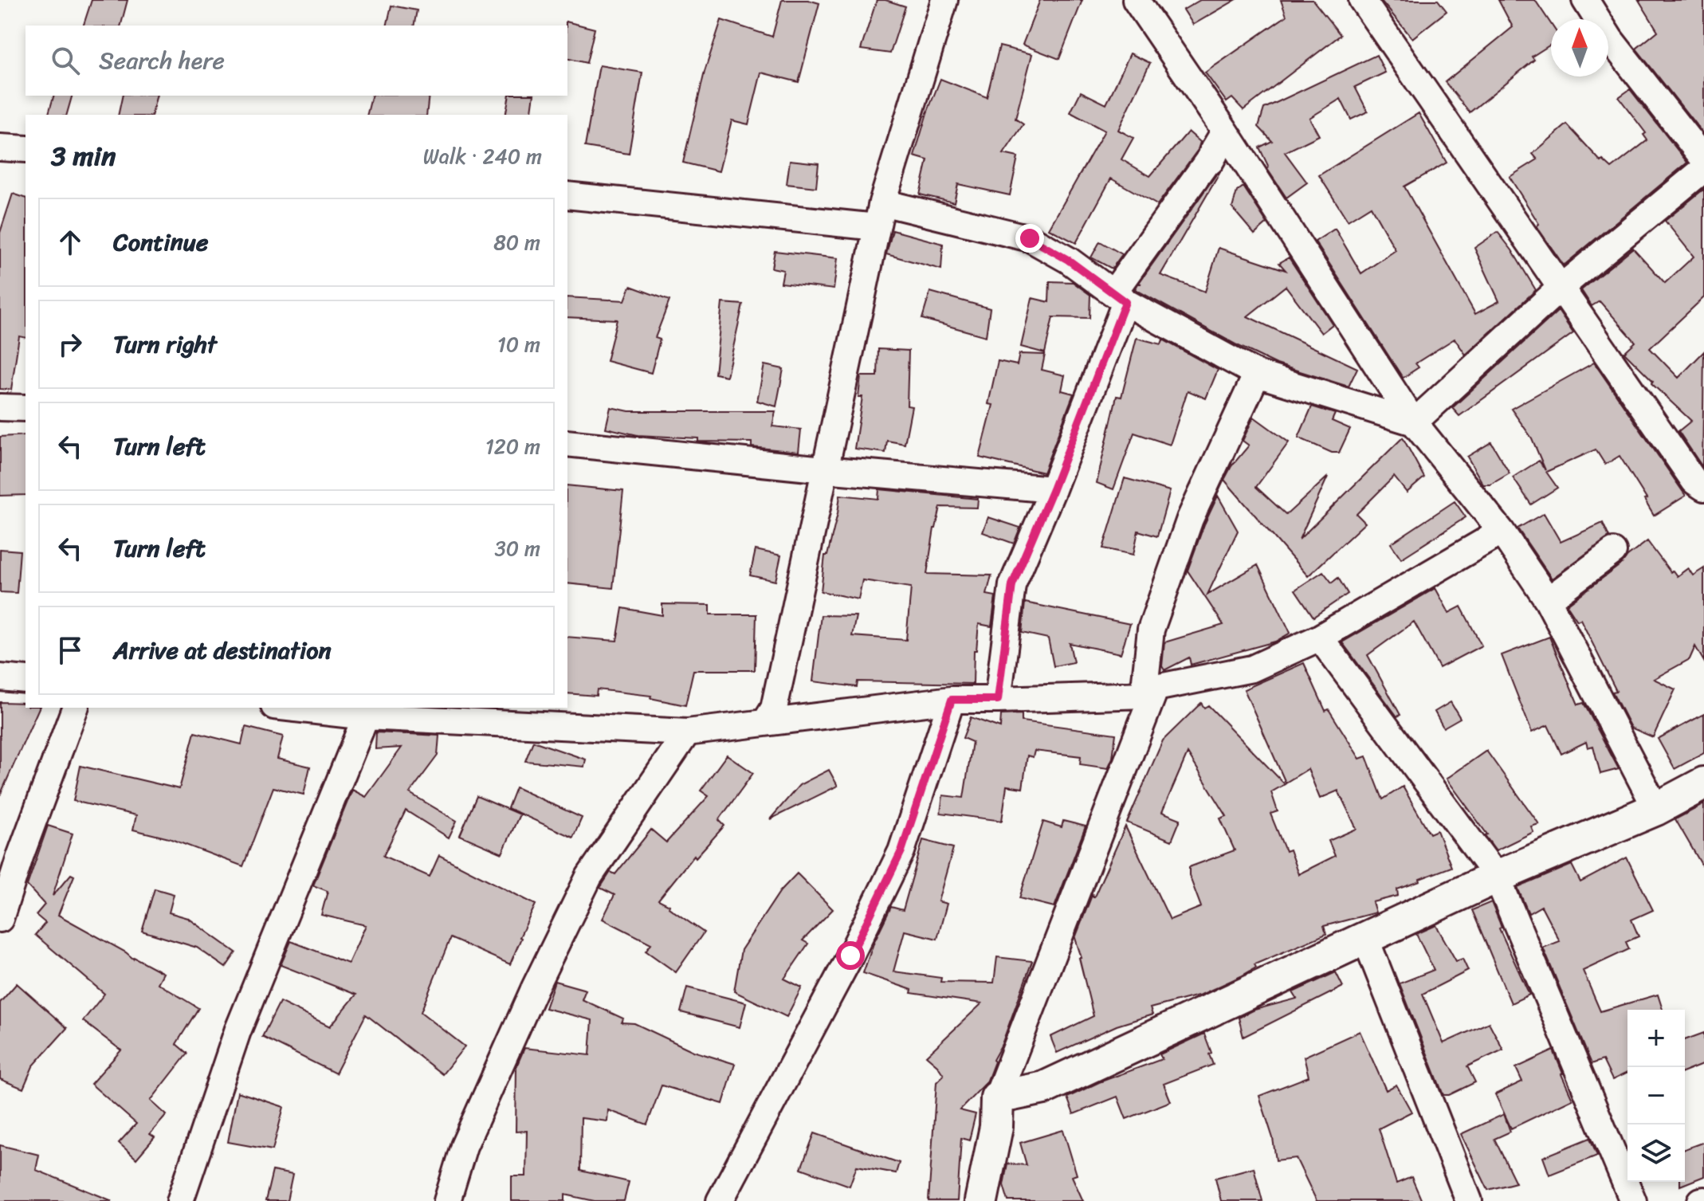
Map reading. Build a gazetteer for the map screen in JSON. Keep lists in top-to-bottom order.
{
  "north": "top",
  "page": {
    "search": "Search here",
    "heading": ["3 min", "Walk · 240 m"],
    "list": [
      ["Continue", "80 m"],
      ["Turn right", "10 m"],
      ["Turn left", "120 m"],
      ["Turn left", "30 m"],
      "Arrive at destination"
    ],
    "map_buttons": ["+", "−"]
  }
}
